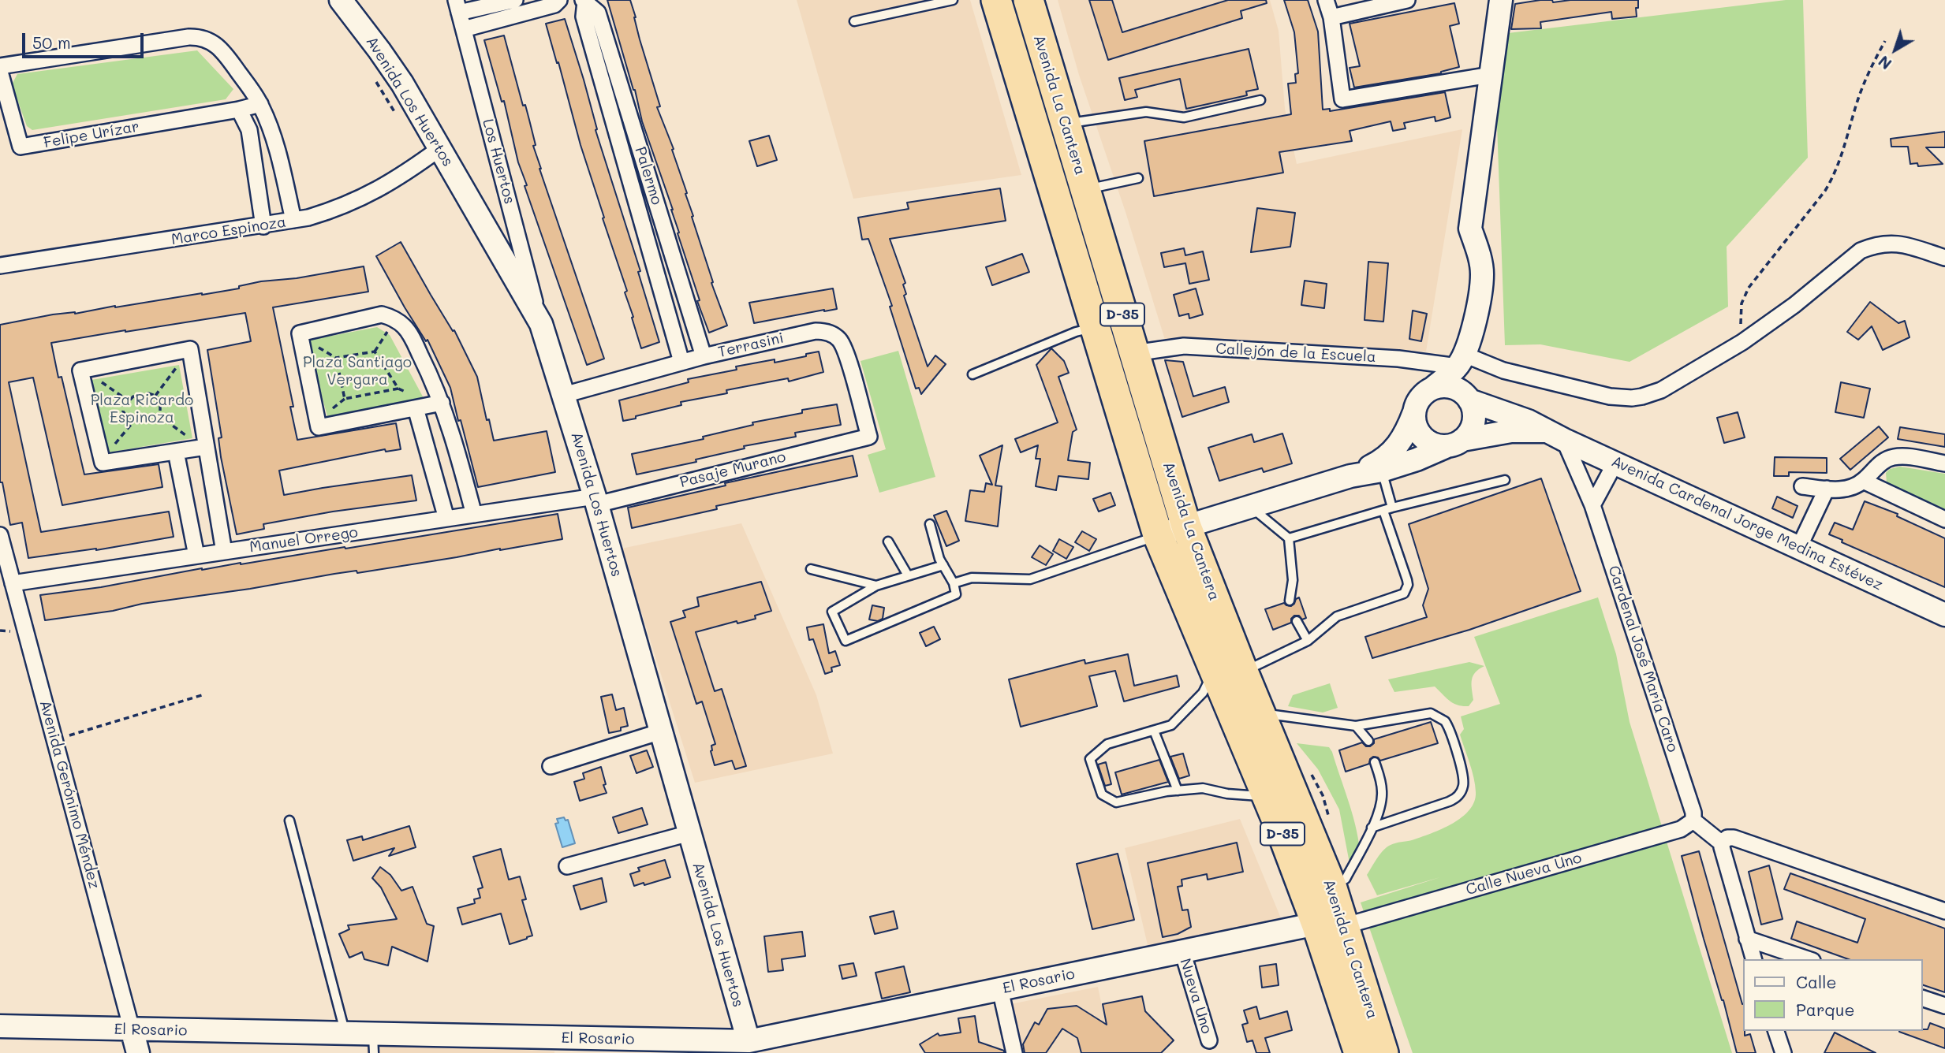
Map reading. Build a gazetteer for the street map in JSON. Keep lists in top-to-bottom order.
{
  "streets": {
    "highway": ["Avenida La Cantera", "D-35"],
    "street": [
      "Avenida Los Huertos",
      "Felipe Urízar",
      "Los Huertos",
      "Palermo",
      "Marco Espinoza",
      "Terrasini",
      "Callejón de la Escuela",
      "Pasaje Murano",
      "Avenida Cardenal Jorge Medina Estévez",
      "Manuel Orrego",
      "Cardenal José María Caro",
      "Avenida Gerónimo Méndez",
      "Calle Nueva Uno",
      "El Rosario",
      "Nueva Uno"
    ]
  },
  "crossings": [
    ["Avenida Los Huertos", "Los Huertos"],
    ["Avenida Los Huertos", "Marco Espinoza"],
    ["Avenida Los Huertos", "Terrasini"],
    ["Avenida Los Huertos", "Pasaje Murano"],
    ["Avenida Los Huertos", "Manuel Orrego"],
    ["Avenida Los Huertos", "El Rosario"],
    ["Avenida La Cantera", "Callejón de la Escuela"],
    ["Avenida La Cantera", "Avenida Cardenal Jorge Medina Estévez"],
    ["Avenida La Cantera", "Calle Nueva Uno"],
    ["Avenida La Cantera", "El Rosario"],
    ["Palermo", "Terrasini"],
    ["Terrasini", "Pasaje Murano"],
    ["Callejón de la Escuela", "Avenida Cardenal Jorge Medina Estévez"],
    ["Pasaje Murano", "Manuel Orrego"],
    ["Avenida Cardenal Jorge Medina Estévez", "Cardenal José María Caro"],
    ["Manuel Orrego", "Avenida Gerónimo Méndez"],
    ["Cardenal José María Caro", "Calle Nueva Uno"],
    ["Avenida Gerónimo Méndez", "El Rosario"],
    ["Calle Nueva Uno", "El Rosario"],
    ["El Rosario", "Nueva Uno"]
  ],
  "parks": ["Plaza Santiago Vergara", "Plaza Ricardo Espinoza"],
  "legend": ["Calle", "Parque"],
  "scale_bar": "50 m",
  "north": "bottom left"
}
